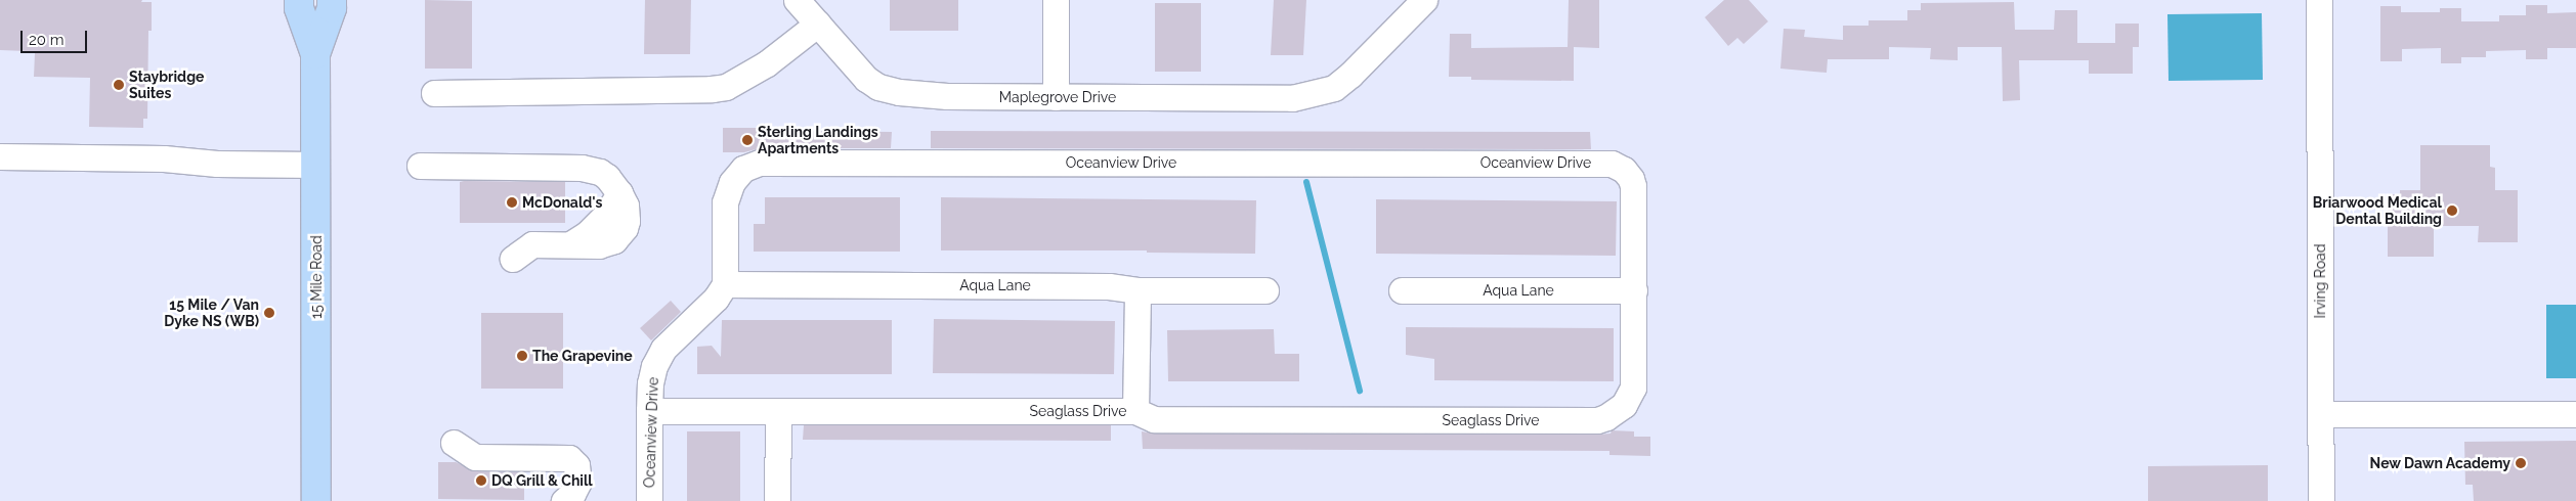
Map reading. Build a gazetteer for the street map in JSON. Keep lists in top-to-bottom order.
{
  "streets": {
    "main road": ["15 Mile Road"],
    "street": [
      "Maplegrove Drive",
      "Oceanview Drive",
      "Irving Road",
      "Aqua Lane",
      "Seaglass Drive"
    ]
  },
  "crossings": [
    ["Oceanview Drive", "Aqua Lane"],
    ["Oceanview Drive", "Seaglass Drive"]
  ],
  "places": [
    "Staybridge Suites",
    "Sterling Landings Apartments",
    "McDonald's",
    "Briarwood Medical Dental Building",
    "15 Mile / Van Dyke NS (WB)",
    "The Grapevine",
    "New Dawn Academy",
    "DQ Grill & Chill"
  ],
  "scale_bar": "20 m"
}
